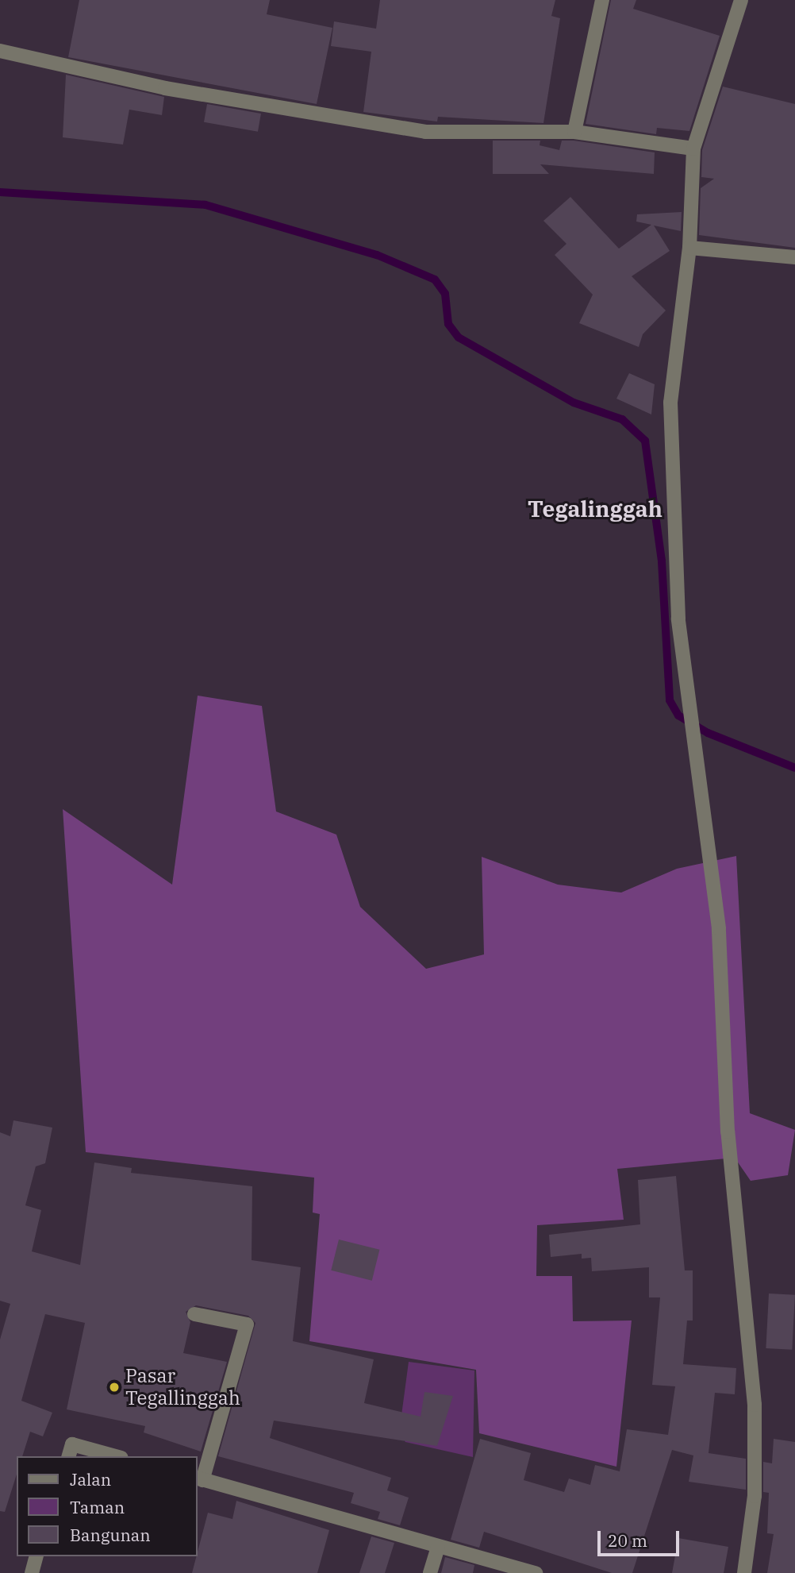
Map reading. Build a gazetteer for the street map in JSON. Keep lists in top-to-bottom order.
{
  "districts": ["Tegalinggah"],
  "places": ["Pasar Tegallinggah"],
  "legend": ["Jalan", "Taman", "Bangunan"],
  "scale_bar": "20 m"
}
